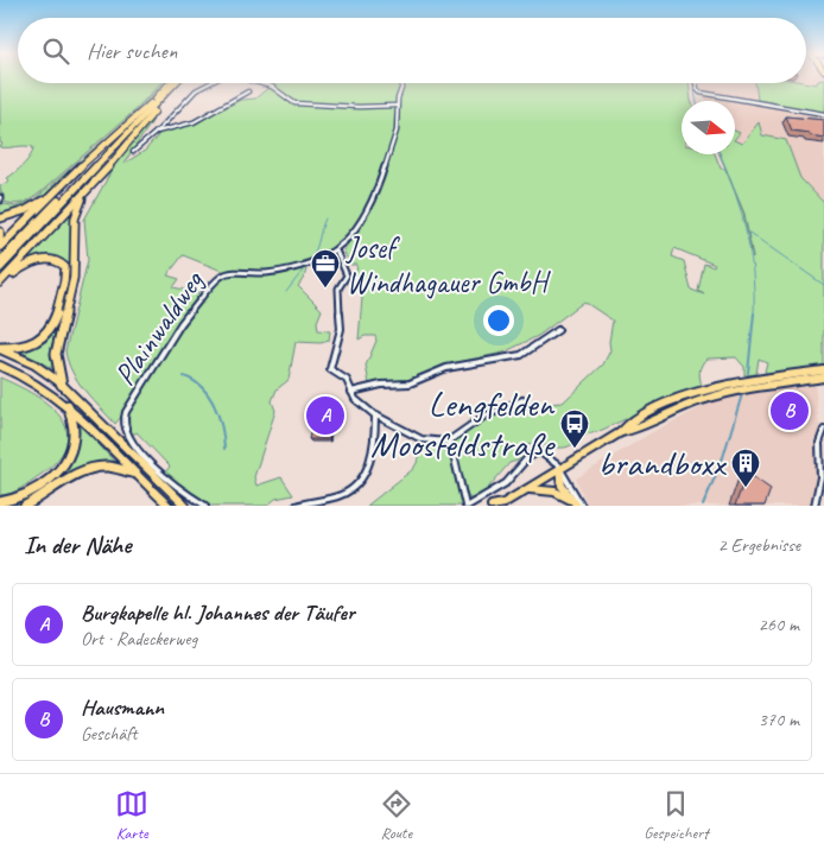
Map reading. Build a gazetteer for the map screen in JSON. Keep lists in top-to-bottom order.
{
  "streets": {
    "street": ["Plainwaldweg"]
  },
  "places": {
    "office": ["Josef Windhagauer GmbH"],
    "bus stop": ["Lengfelden Moosfeldstraße"],
    "building": ["brandboxx"]
  },
  "north": "right",
  "page": {
    "search": "Hier suchen",
    "pins": ["B", "A"],
    "heading": ["In der Nähe", "2 Ergebnisse"],
    "list": [
      {
        "mark": "A",
        "name": "Burgkapelle hl. Johannes der Täufer",
        "note": "Ort · Radeckerweg",
        "value": "260 m"
      },
      {
        "mark": "B",
        "name": "Hausmann",
        "note": "Geschäft",
        "value": "370 m"
      }
    ],
    "nav": ["Karte", "Route", "Gespeichert"]
  }
}
